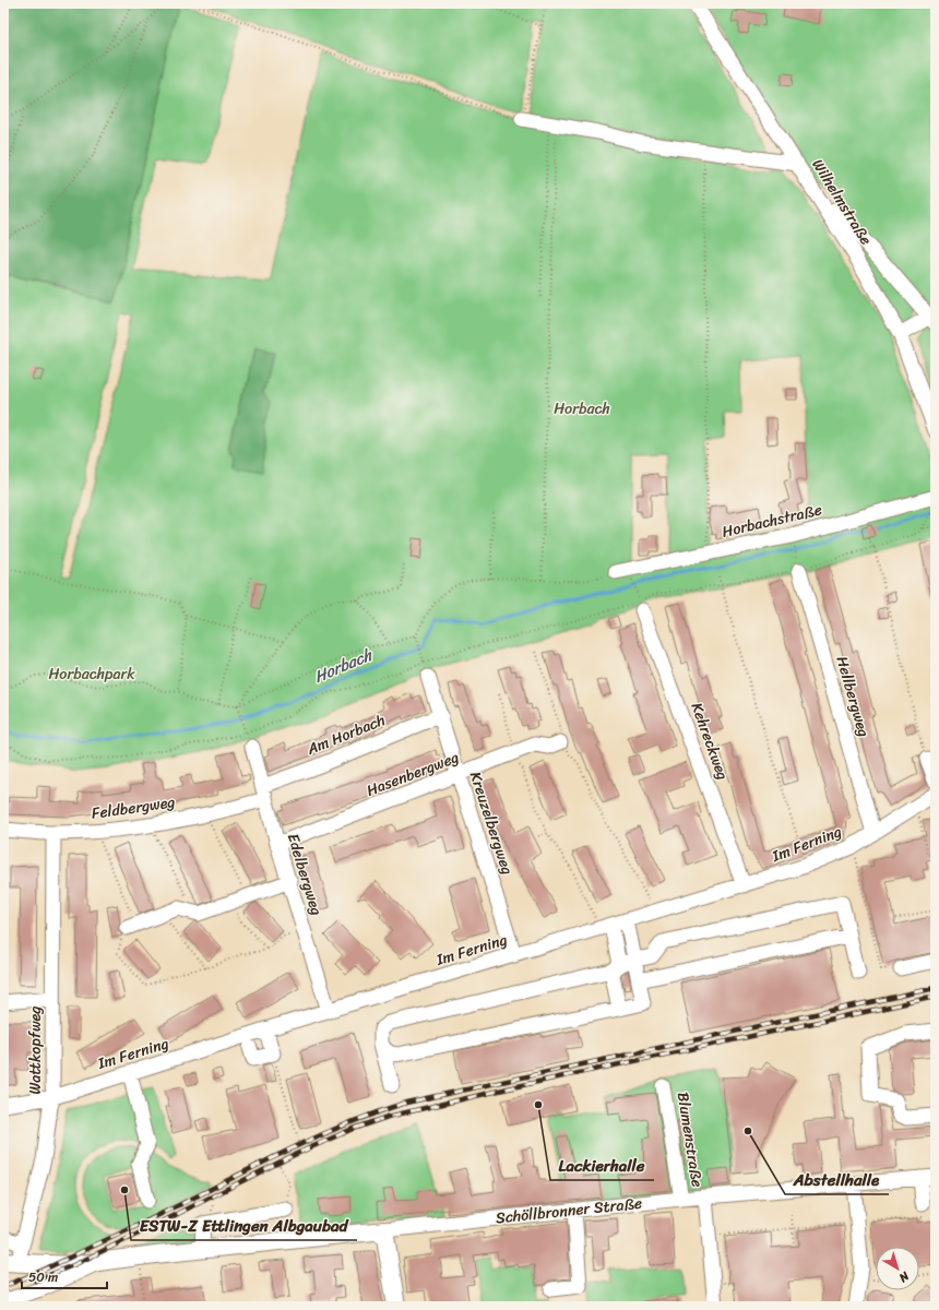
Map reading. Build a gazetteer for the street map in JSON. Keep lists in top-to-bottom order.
{
  "streets": {
    "main road": ["Schöllbronner Straße"],
    "street": [
      "Wilhelmstraße",
      "Horbachstraße",
      "Hellbergweg",
      "Am Horbach",
      "Kehreckweg",
      "Hasenbergweg",
      "Feldbergweg",
      "Kreuzelbergweg",
      "Im Ferning",
      "Edelbergweg",
      "Wattkopfweg",
      "Blumenstraße"
    ]
  },
  "crossings": [
    ["Hellbergweg", "Im Ferning"],
    ["Am Horbach", "Feldbergweg"],
    ["Am Horbach", "Kreuzelbergweg"],
    ["Am Horbach", "Edelbergweg"],
    ["Kehreckweg", "Im Ferning"],
    ["Hasenbergweg", "Kreuzelbergweg"],
    ["Hasenbergweg", "Edelbergweg"],
    ["Feldbergweg", "Edelbergweg"],
    ["Feldbergweg", "Wattkopfweg"],
    ["Kreuzelbergweg", "Im Ferning"],
    ["Im Ferning", "Edelbergweg"],
    ["Im Ferning", "Wattkopfweg"],
    ["Wattkopfweg", "Schöllbronner Straße"],
    ["Blumenstraße", "Schöllbronner Straße"]
  ],
  "water": ["Horbach"],
  "parks": ["Horbach", "Horbachpark"],
  "places": ["Lackierhalle", "Abstellhalle", "ESTW-Z Ettlingen Albgaubad"],
  "scale_bar": "50 m",
  "north": "bottom right"
}
